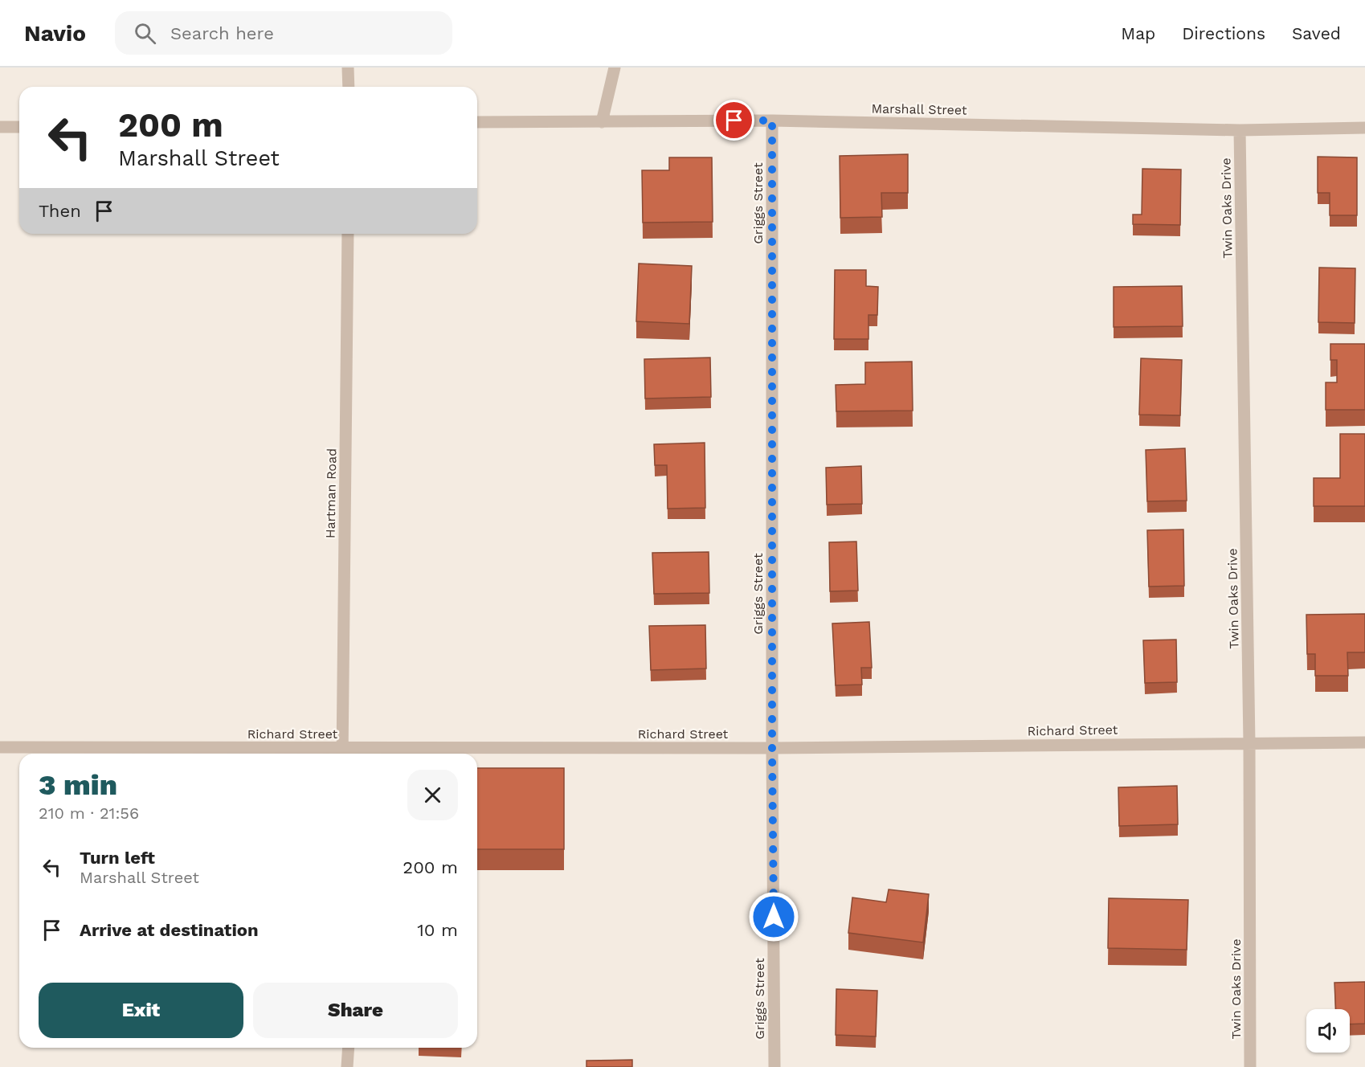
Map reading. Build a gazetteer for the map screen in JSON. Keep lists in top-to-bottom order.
{
  "streets": {
    "street": [
      "Marshall Street",
      "Griggs Street",
      "Twin Oaks Drive",
      "Hartman Road",
      "Richard Street"
    ]
  },
  "crossings": [
    ["Marshall Street", "Griggs Street"],
    ["Marshall Street", "Twin Oaks Drive"],
    ["Griggs Street", "Richard Street"],
    ["Twin Oaks Drive", "Richard Street"],
    ["Hartman Road", "Richard Street"]
  ],
  "page": {
    "header": "Navio",
    "search": "Search here",
    "nav": ["Map", "Directions", "Saved"],
    "turn": ["200 m", "Marshall Street"],
    "then": "Then",
    "heading": ["3 min", "210 m · 21:56"],
    "list": [
      {
        "name": "Turn left",
        "note": "Marshall Street",
        "value": "200 m"
      },
      {
        "name": "Arrive at destination",
        "value": "10 m"
      }
    ],
    "buttons": ["Exit", "Share"]
  }
}
